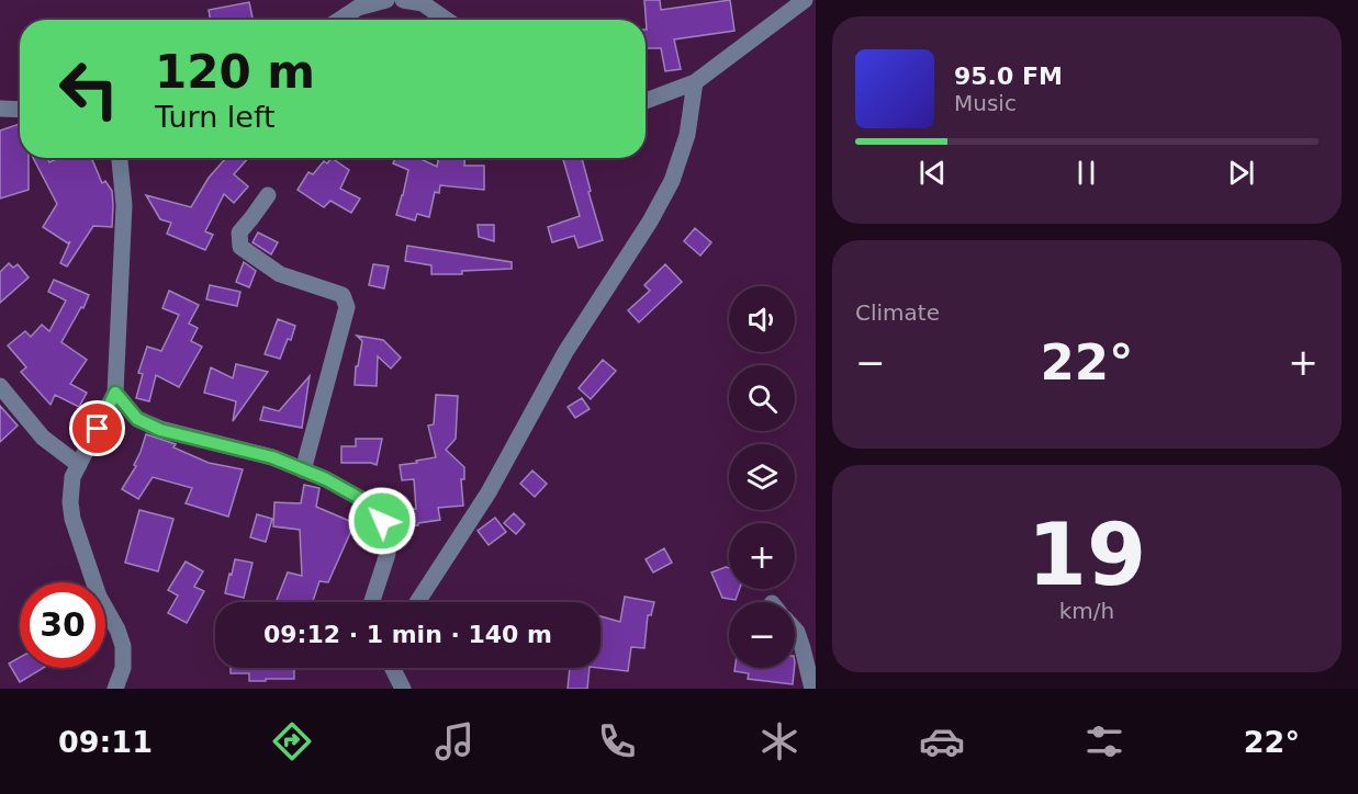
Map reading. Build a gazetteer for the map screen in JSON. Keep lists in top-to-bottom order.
{
  "page": {
    "turn": ["120 m", "Turn left"],
    "song": ["95.0 FM", "Music"],
    "tile": [
      "Climate",
      ["19", "km/h"]
    ],
    "map_buttons": ["+", "−"],
    "heat": ["−", "22°", "+"],
    "limit": "30",
    "trip": "09:12 · 1 min · 140 m",
    "tabs": ["09:11", "22°"]
  }
}
